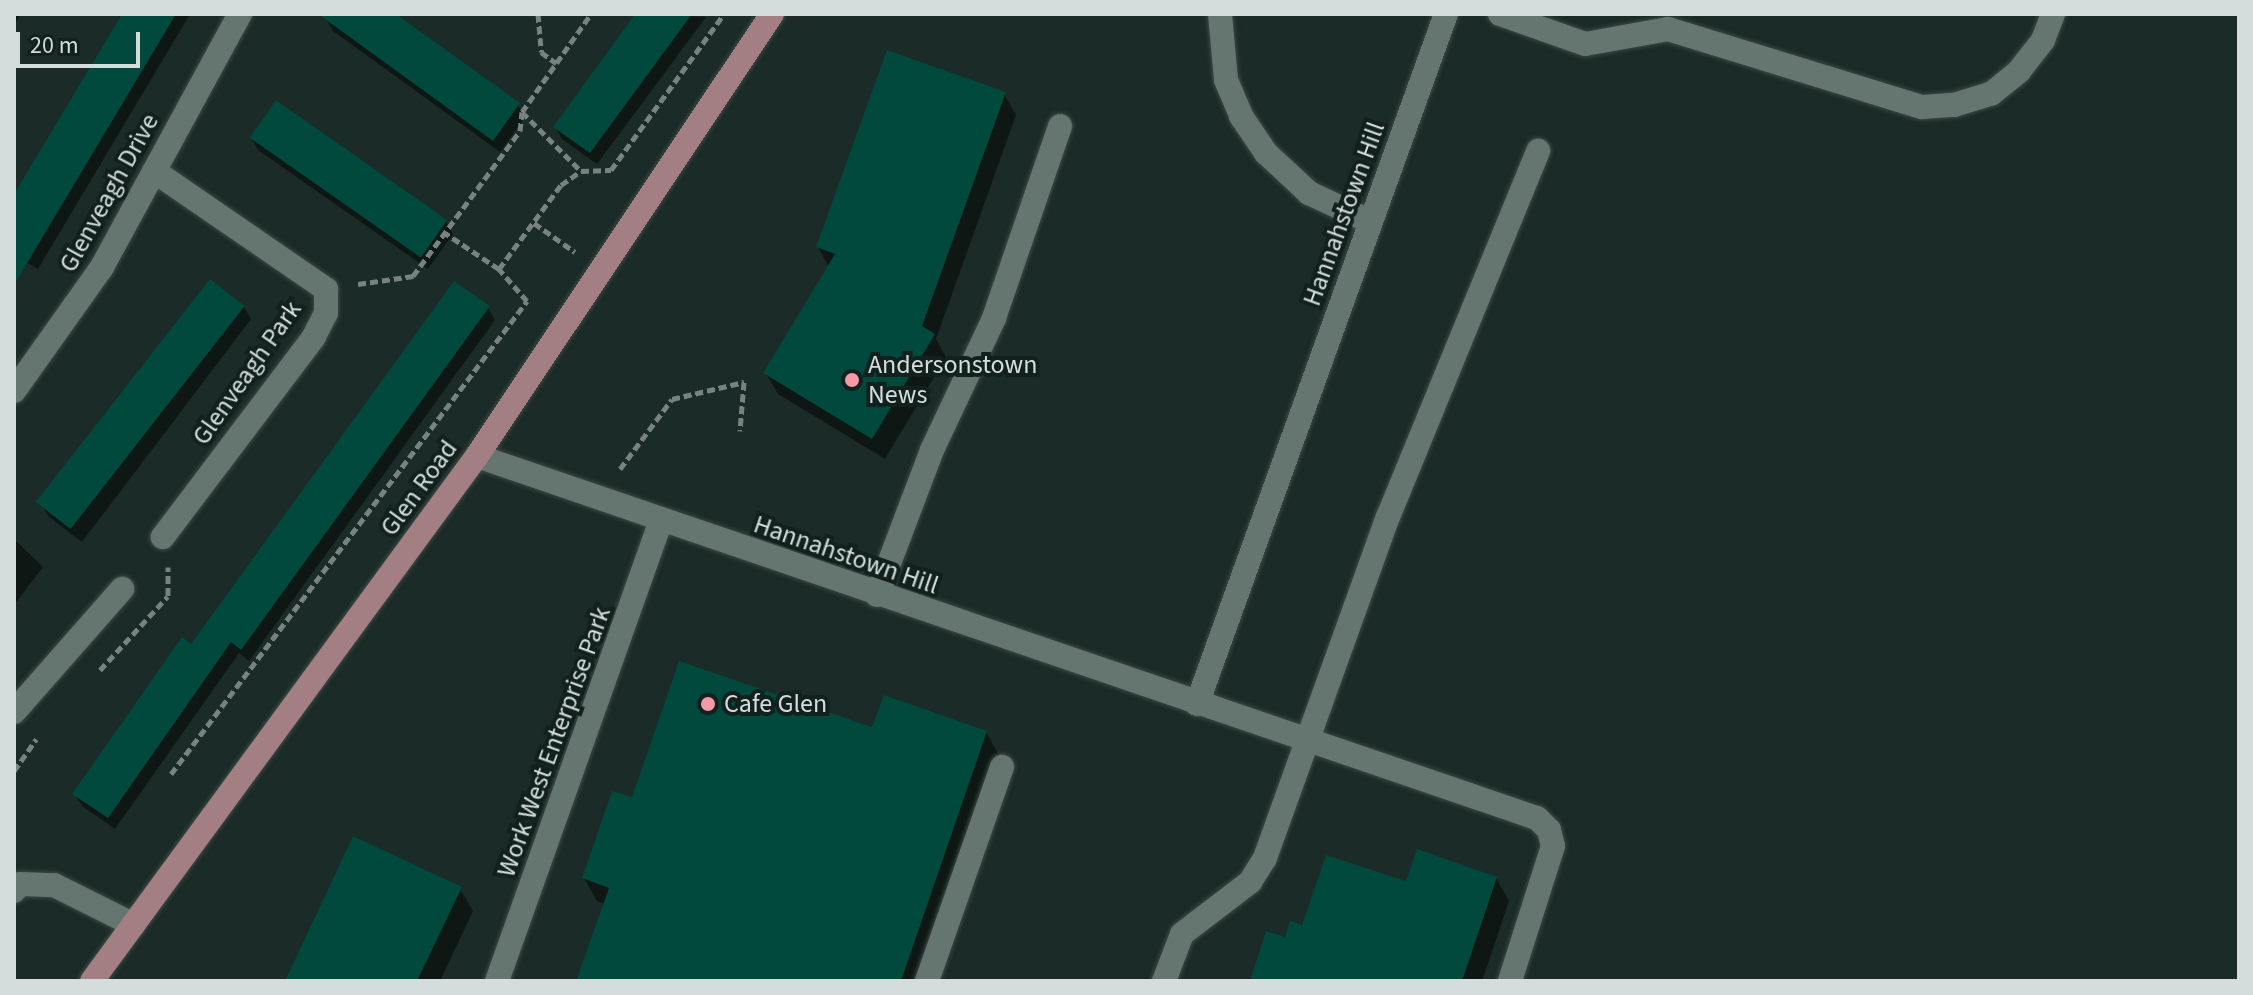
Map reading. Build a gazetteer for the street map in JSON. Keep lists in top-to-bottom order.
{
  "streets": {
    "main road": ["Glen Road"],
    "street": [
      "Glenveagh Drive",
      "Hannahstown Hill",
      "Glenveagh Park",
      "Work West Enterprise Park"
    ]
  },
  "crossings": [
    ["Glenveagh Drive", "Glenveagh Park"],
    ["Hannahstown Hill", "Glen Road"],
    ["Hannahstown Hill", "Work West Enterprise Park"]
  ],
  "places": ["Andersonstown News", "Cafe Glen"],
  "scale_bar": "20 m"
}
